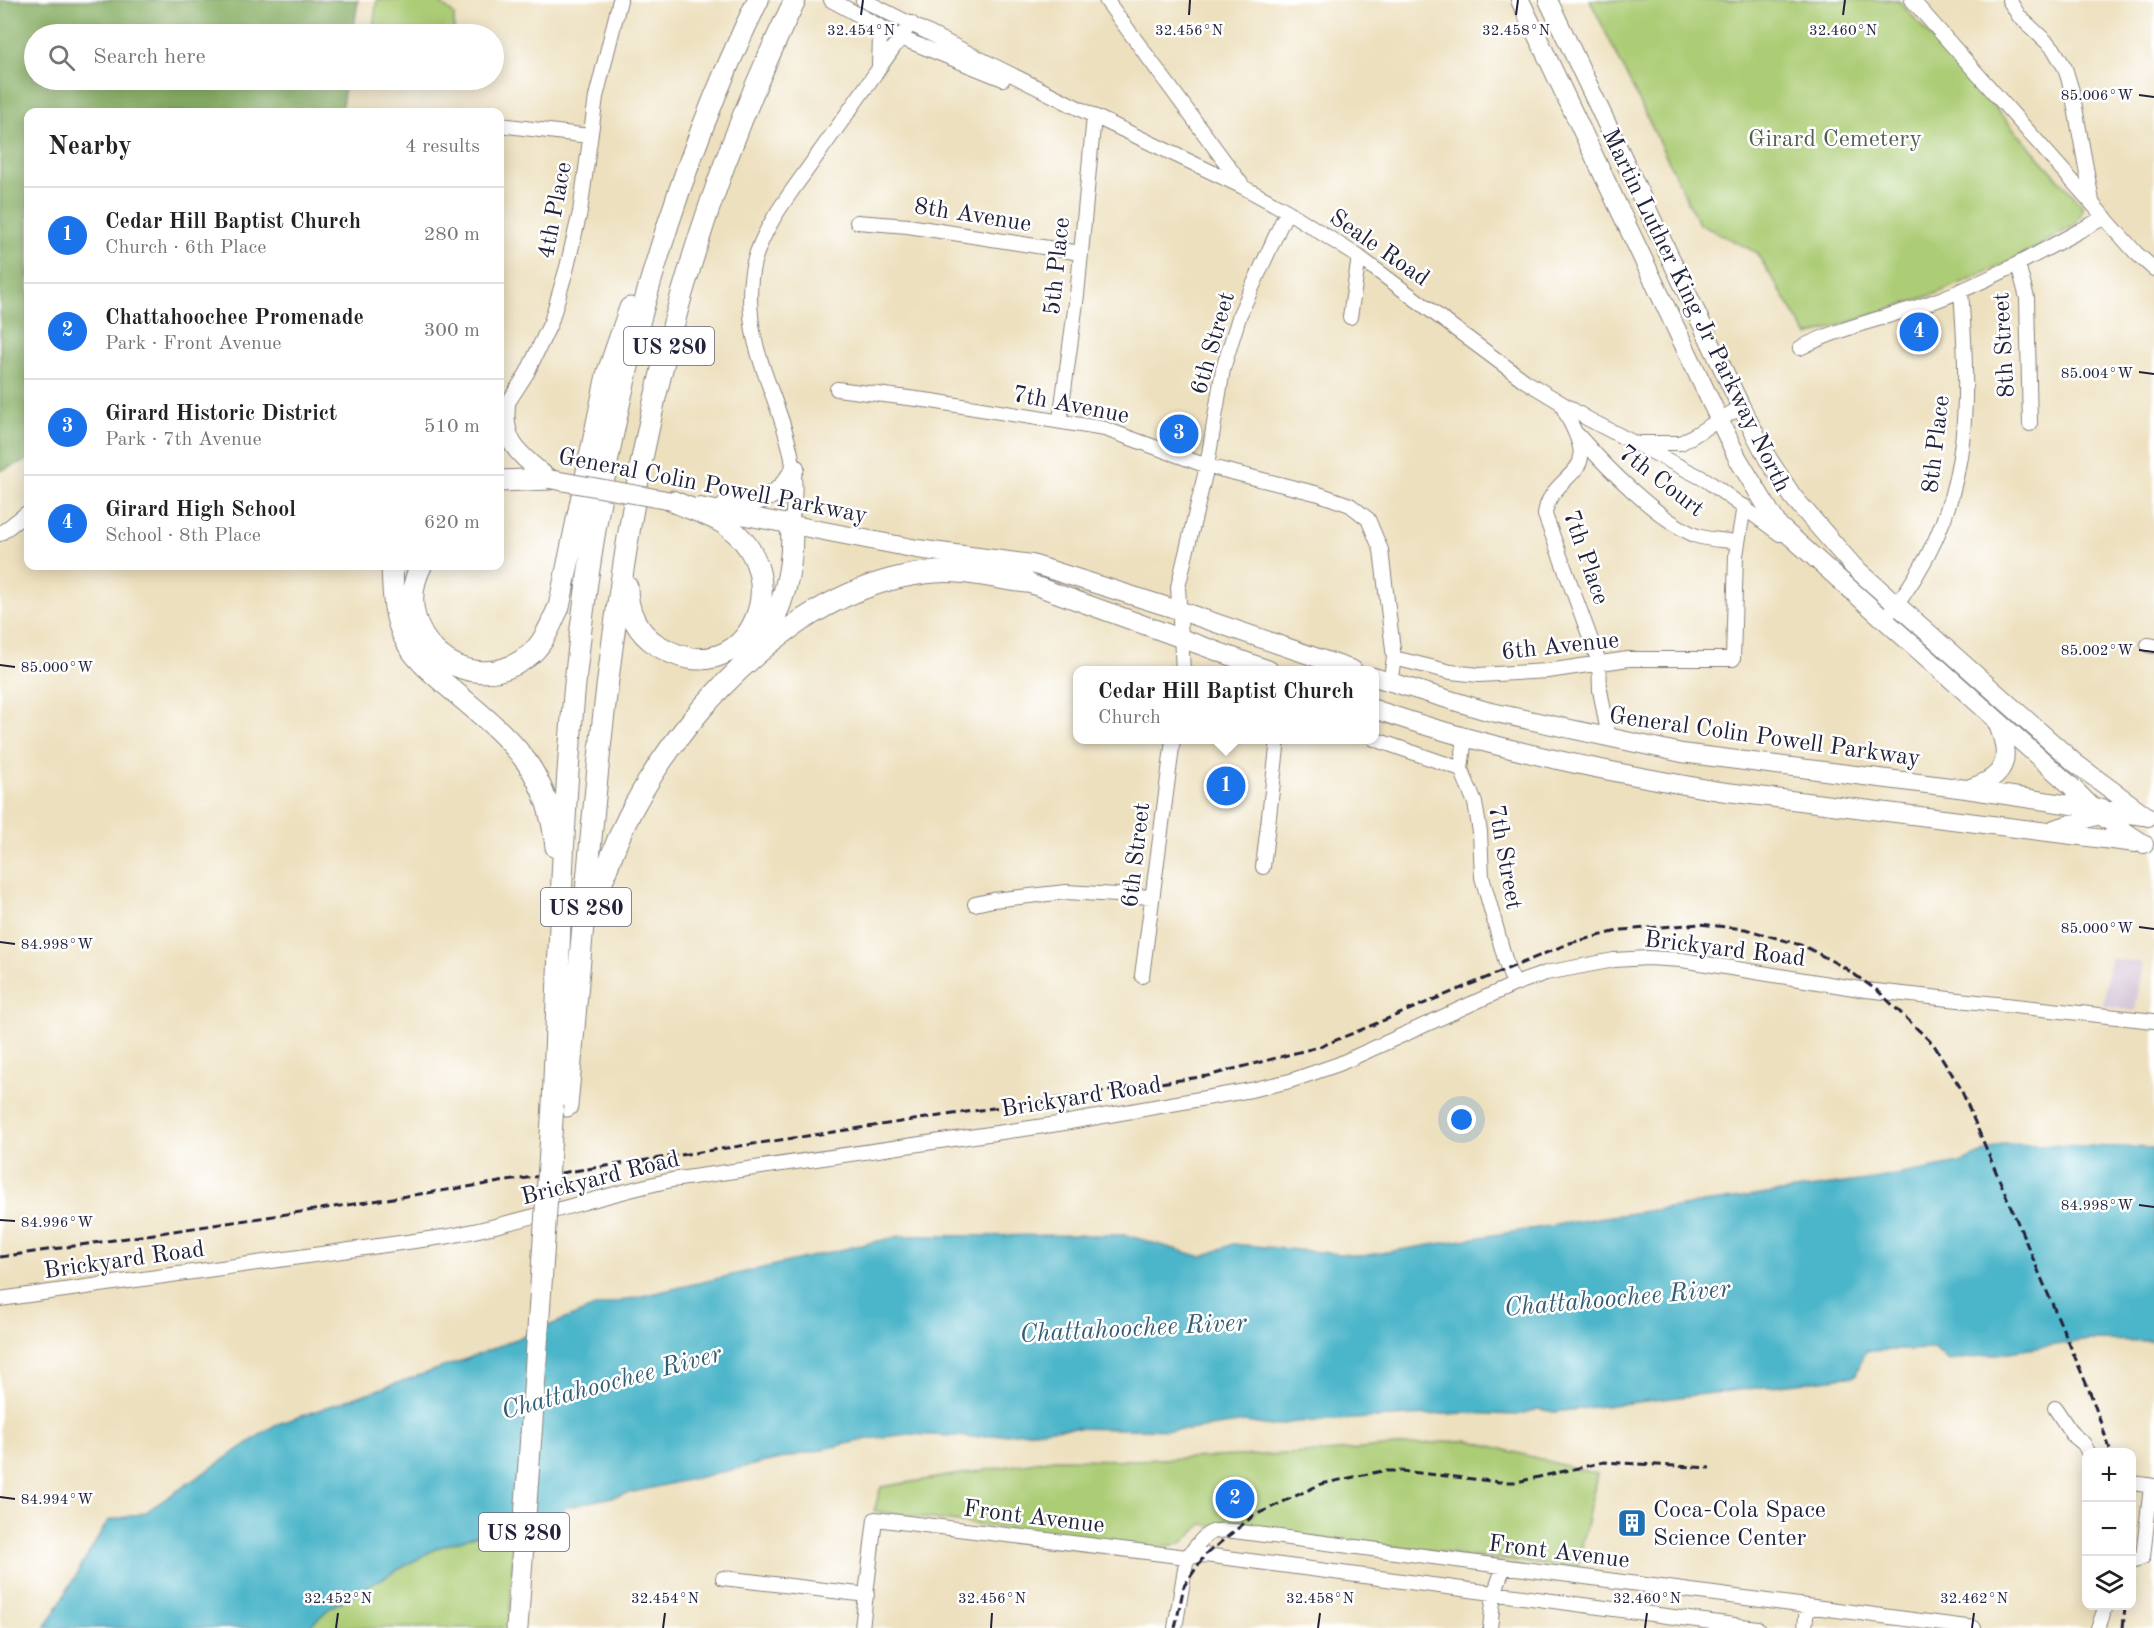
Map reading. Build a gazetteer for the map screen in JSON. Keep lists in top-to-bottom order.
{
  "streets": {
    "highway": ["US 280"],
    "main road": ["Martin Luther King Jr Parkway North", "General Colin Powell Parkway"],
    "street": [
      "4th Place",
      "8th Avenue",
      "Seale Road",
      "5th Place",
      "6th Street",
      "8th Street",
      "7th Avenue",
      "8th Place",
      "7th Court",
      "7th Place",
      "6th Avenue",
      "7th Street",
      "Brickyard Road",
      "Front Avenue"
    ]
  },
  "crossings": [
    ["8th Avenue", "5th Place"],
    ["Seale Road", "5th Place"],
    ["Seale Road", "Martin Luther King Jr Parkway North"],
    ["Seale Road", "6th Street"],
    ["Seale Road", "7th Place"],
    ["5th Place", "7th Avenue"],
    ["Martin Luther King Jr Parkway North", "8th Place"],
    ["Martin Luther King Jr Parkway North", "General Colin Powell Parkway"],
    ["6th Street", "7th Avenue"],
    ["6th Street", "General Colin Powell Parkway"],
    ["7th Avenue", "6th Avenue"],
    ["7th Court", "7th Place"],
    ["7th Court", "6th Avenue"],
    ["General Colin Powell Parkway", "7th Place"],
    ["7th Place", "6th Avenue"],
    ["7th Street", "Brickyard Road"]
  ],
  "water": ["Chattahoochee River"],
  "parks": ["Girard Cemetery"],
  "places": {
    "building": ["Coca-Cola Space Science Center"]
  },
  "page": {
    "search": "Search here",
    "heading": ["Nearby", "4 results"],
    "list": [
      {
        "mark": "1",
        "name": "Cedar Hill Baptist Church",
        "note": "Church · 6th Place",
        "value": "280 m"
      },
      {
        "mark": "2",
        "name": "Chattahoochee Promenade",
        "note": "Park · Front Avenue",
        "value": "300 m"
      },
      {
        "mark": "3",
        "name": "Girard Historic District",
        "note": "Park · 7th Avenue",
        "value": "510 m"
      },
      {
        "mark": "4",
        "name": "Girard High School",
        "note": "School · 8th Place",
        "value": "620 m"
      }
    ],
    "pins": [
      "4",
      "3",
      "1",
      "2"
    ],
    "popup": ["Cedar Hill Baptist Church", "Church"],
    "map_buttons": ["+", "−"]
  },
  "coordinates": [
    "32.454°N",
    "32.456°N",
    "32.458°N",
    "32.460°N",
    "85.006°W",
    "85.004°W",
    "85.002°W",
    "85.000°W",
    "84.998°W",
    "84.996°W",
    "84.994°W",
    "32.452°N",
    "32.462°N"
  ]
}
